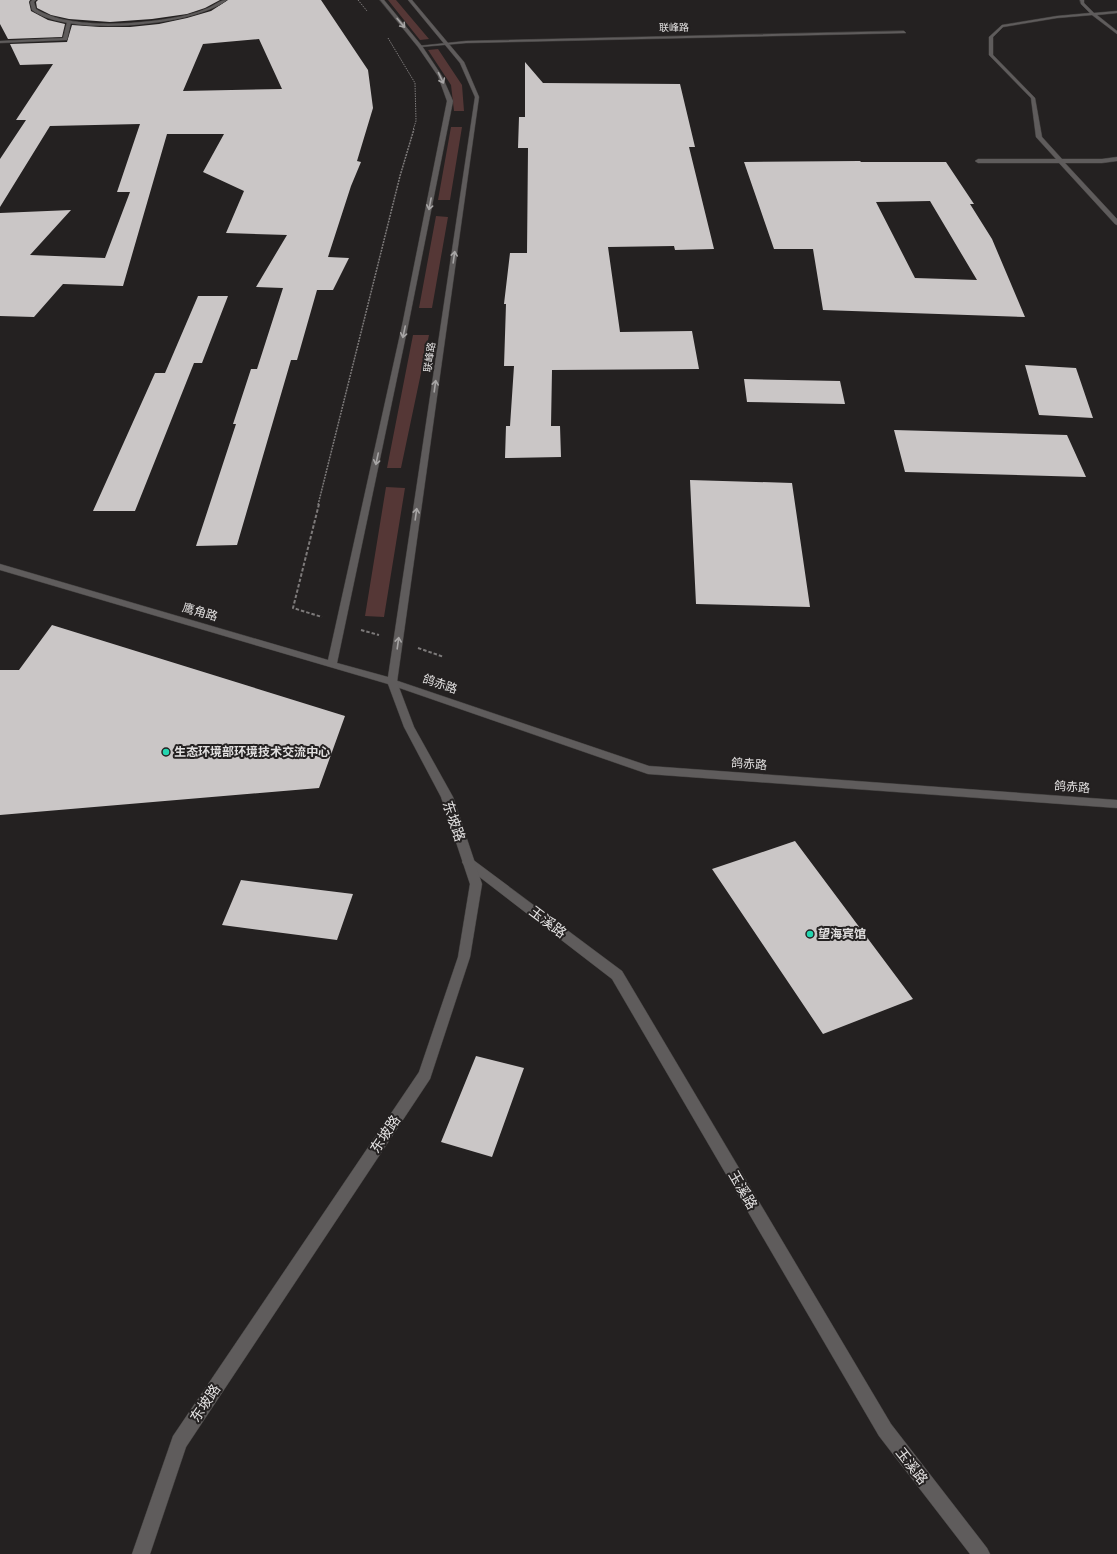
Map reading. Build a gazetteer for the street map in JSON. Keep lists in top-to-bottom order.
{
  "streets": {
    "main road": [
      "联峰路",
      "鹰角路",
      "鸽赤路",
      "东坡路",
      "玉溪路"
    ]
  },
  "crossings": [
    ["联峰路", "鹰角路"],
    ["联峰路", "鸽赤路"],
    ["联峰路", "东坡路"],
    ["鹰角路", "鸽赤路"],
    ["鹰角路", "东坡路"],
    ["鸽赤路", "东坡路"],
    ["东坡路", "玉溪路"]
  ],
  "places": ["生态环境部环境技术交流中心", "望海宾馆"]
}
